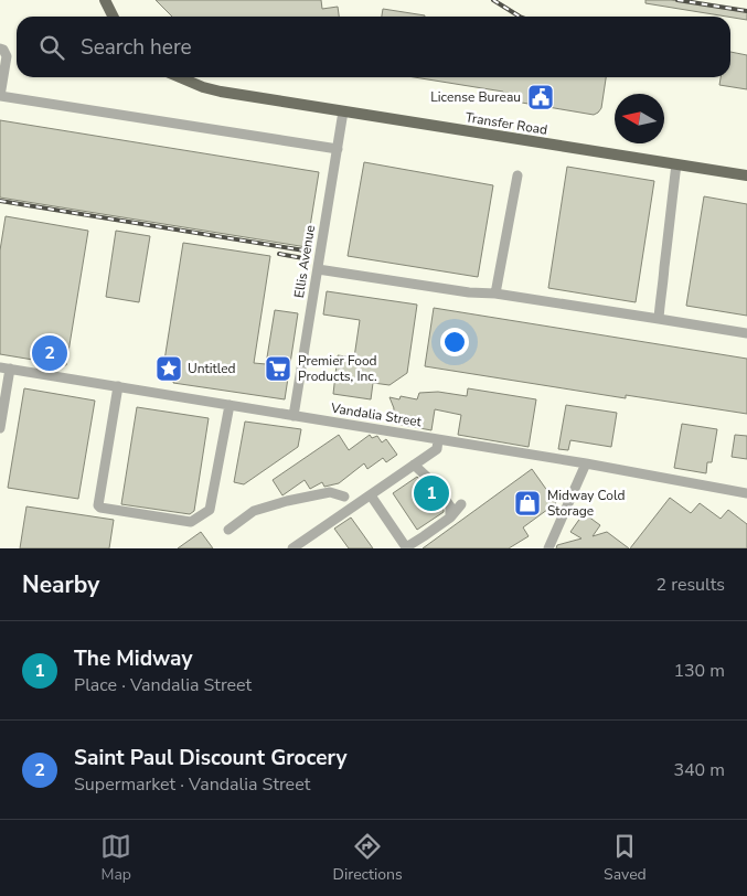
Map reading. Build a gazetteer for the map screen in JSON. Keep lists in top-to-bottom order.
{
  "streets": {
    "main road": ["Transfer Road"],
    "street": ["Ellis Avenue", "Vandalia Street"]
  },
  "crossings": [
    ["Transfer Road", "Ellis Avenue"],
    ["Ellis Avenue", "Vandalia Street"]
  ],
  "places": {
    "public building": ["License Bureau"],
    "place": ["Untitled"],
    "supermarket": ["Premier Food Products, Inc."],
    "shop": ["Midway Cold Storage"]
  },
  "north": "left",
  "page": {
    "search": "Search here",
    "pins": ["2", "1"],
    "heading": ["Nearby", "2 results"],
    "list": [
      {
        "mark": "1",
        "name": "The Midway",
        "note": "Place · Vandalia Street",
        "value": "130 m"
      },
      {
        "mark": "2",
        "name": "Saint Paul Discount Grocery",
        "note": "Supermarket · Vandalia Street",
        "value": "340 m"
      }
    ],
    "nav": ["Map", "Directions", "Saved"]
  }
}
